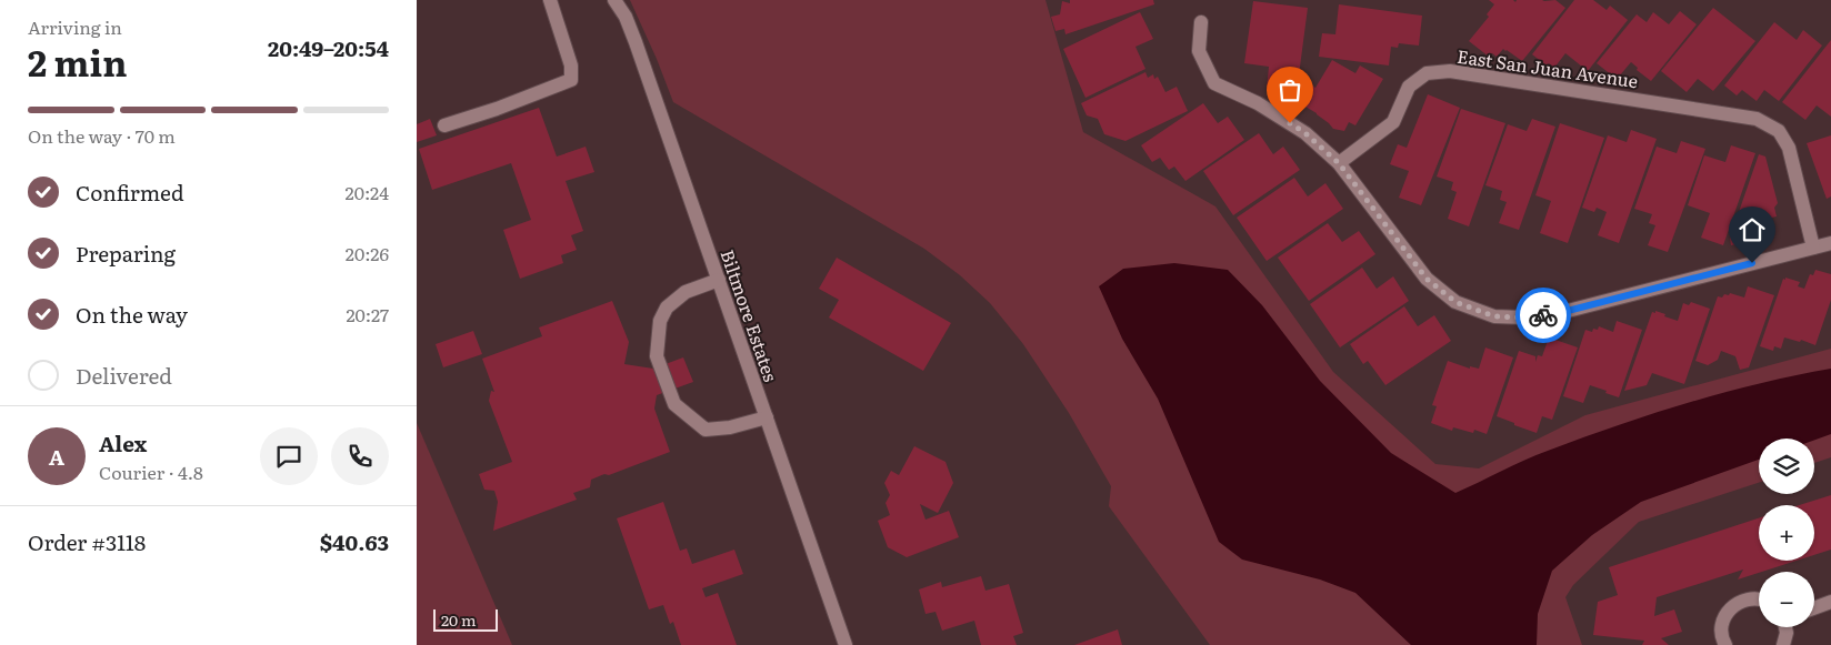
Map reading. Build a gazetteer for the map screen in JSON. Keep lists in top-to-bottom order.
{
  "streets": {
    "street": ["East San Juan Avenue", "Biltmore Estates"]
  },
  "scale_bar": "20 m",
  "page": {
    "heading": ["2 min", "Arriving in", "20:49–20:54"],
    "panel": [
      "Alex",
      "Courier · 4.8",
      "Order #3118",
      "$40.63"
    ],
    "bar": "On the way · 70 m",
    "list": [
      ["Confirmed", "20:24"],
      ["Preparing", "20:26"],
      ["On the way", "20:27"],
      "Delivered"
    ],
    "round": "A",
    "map_buttons": ["+", "−"],
    "scale": "20 m"
  }
}
